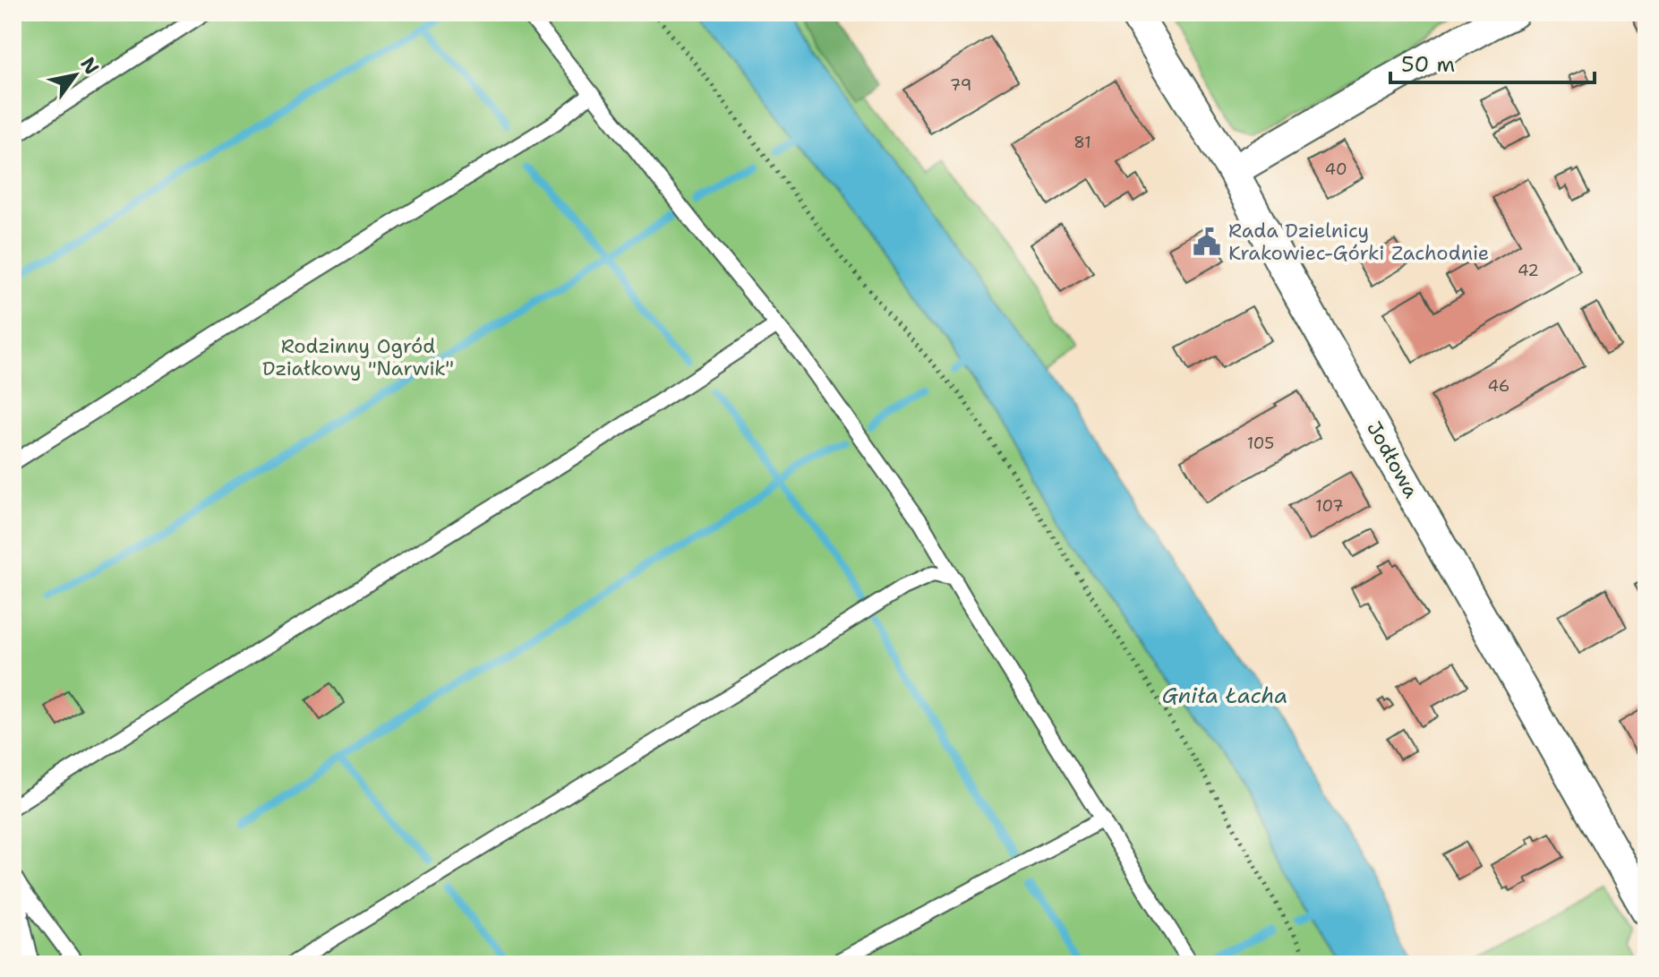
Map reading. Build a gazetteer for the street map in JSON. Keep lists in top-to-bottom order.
{
  "streets": {
    "street": ["Jodłowa"]
  },
  "water": ["Gniła Łacha"],
  "parks": ["Rodzinny Ogród Działkowy \"Narwik\""],
  "places": {
    "public building": ["Rada Dzielnicy Krakowiec-Górki Zachodnie"]
  },
  "house_numbers": [
    "79",
    "81",
    "40",
    "42",
    "46",
    "105",
    "107"
  ],
  "scale_bar": "50 m",
  "north": "top right"
}
